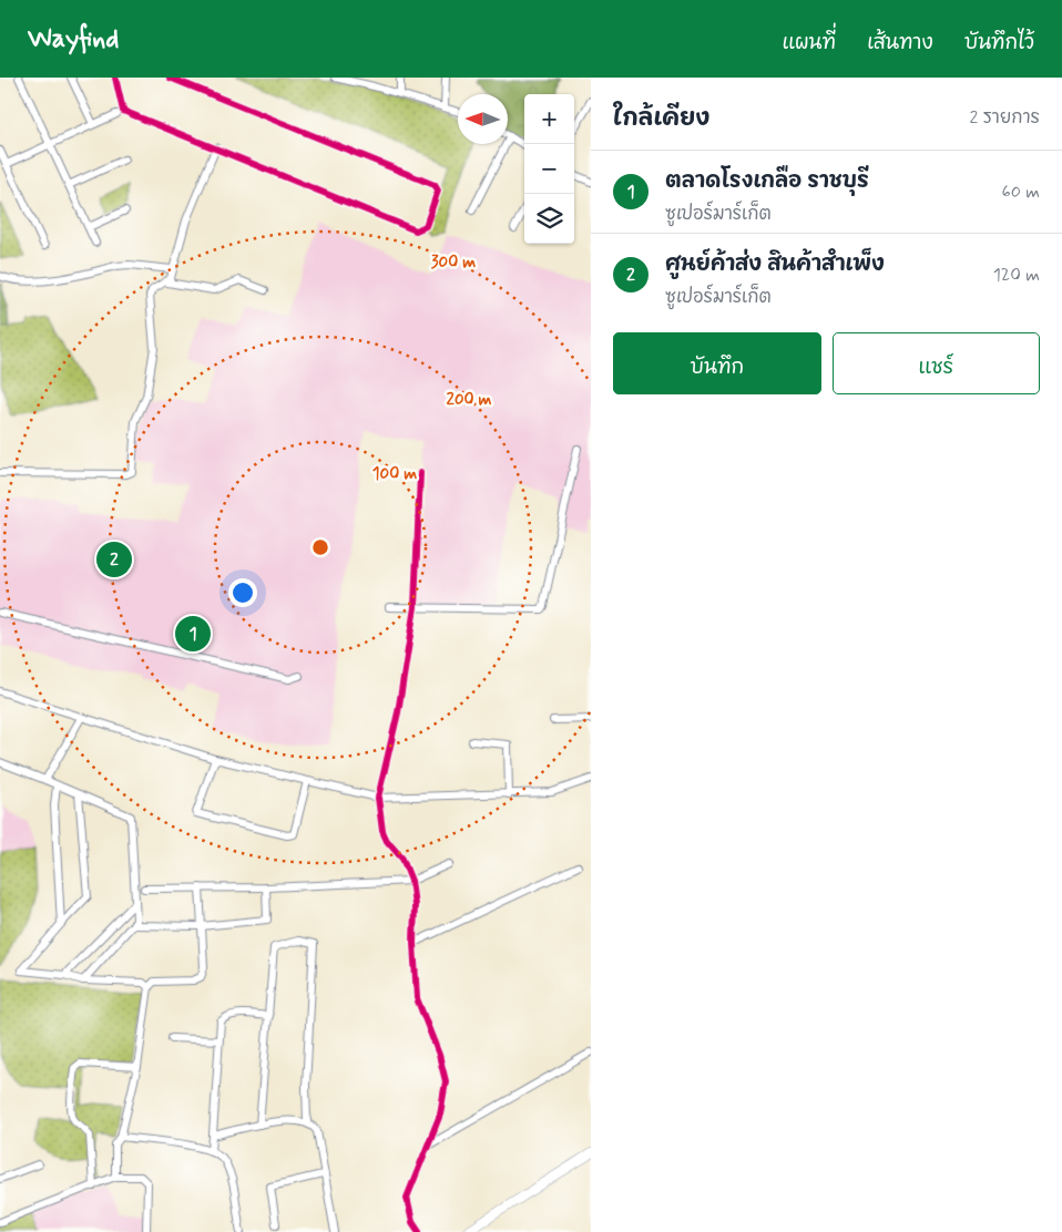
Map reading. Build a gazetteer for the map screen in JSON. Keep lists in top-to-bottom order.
{
  "north": "left",
  "page": {
    "header": "Wayfind",
    "nav": ["แผนที่", "เส้นทาง", "บันทึกไว้"],
    "heading": ["ใกล้เคียง", "2 รายการ"],
    "map_buttons": ["+", "−"],
    "list": [
      {
        "mark": "1",
        "name": "ตลาดโรงเกลือ ราชบุรี",
        "note": "ซูเปอร์มาร์เก็ต",
        "value": "60 m"
      },
      {
        "mark": "2",
        "name": "ศูนย์ค้าส่ง สินค้าสำเพ็ง",
        "note": "ซูเปอร์มาร์เก็ต",
        "value": "120 m"
      }
    ],
    "buttons": ["บันทึก", "แชร์"],
    "pins": ["2", "1"]
  },
  "rings": ["300 m", "200 m", "100 m"]
}
